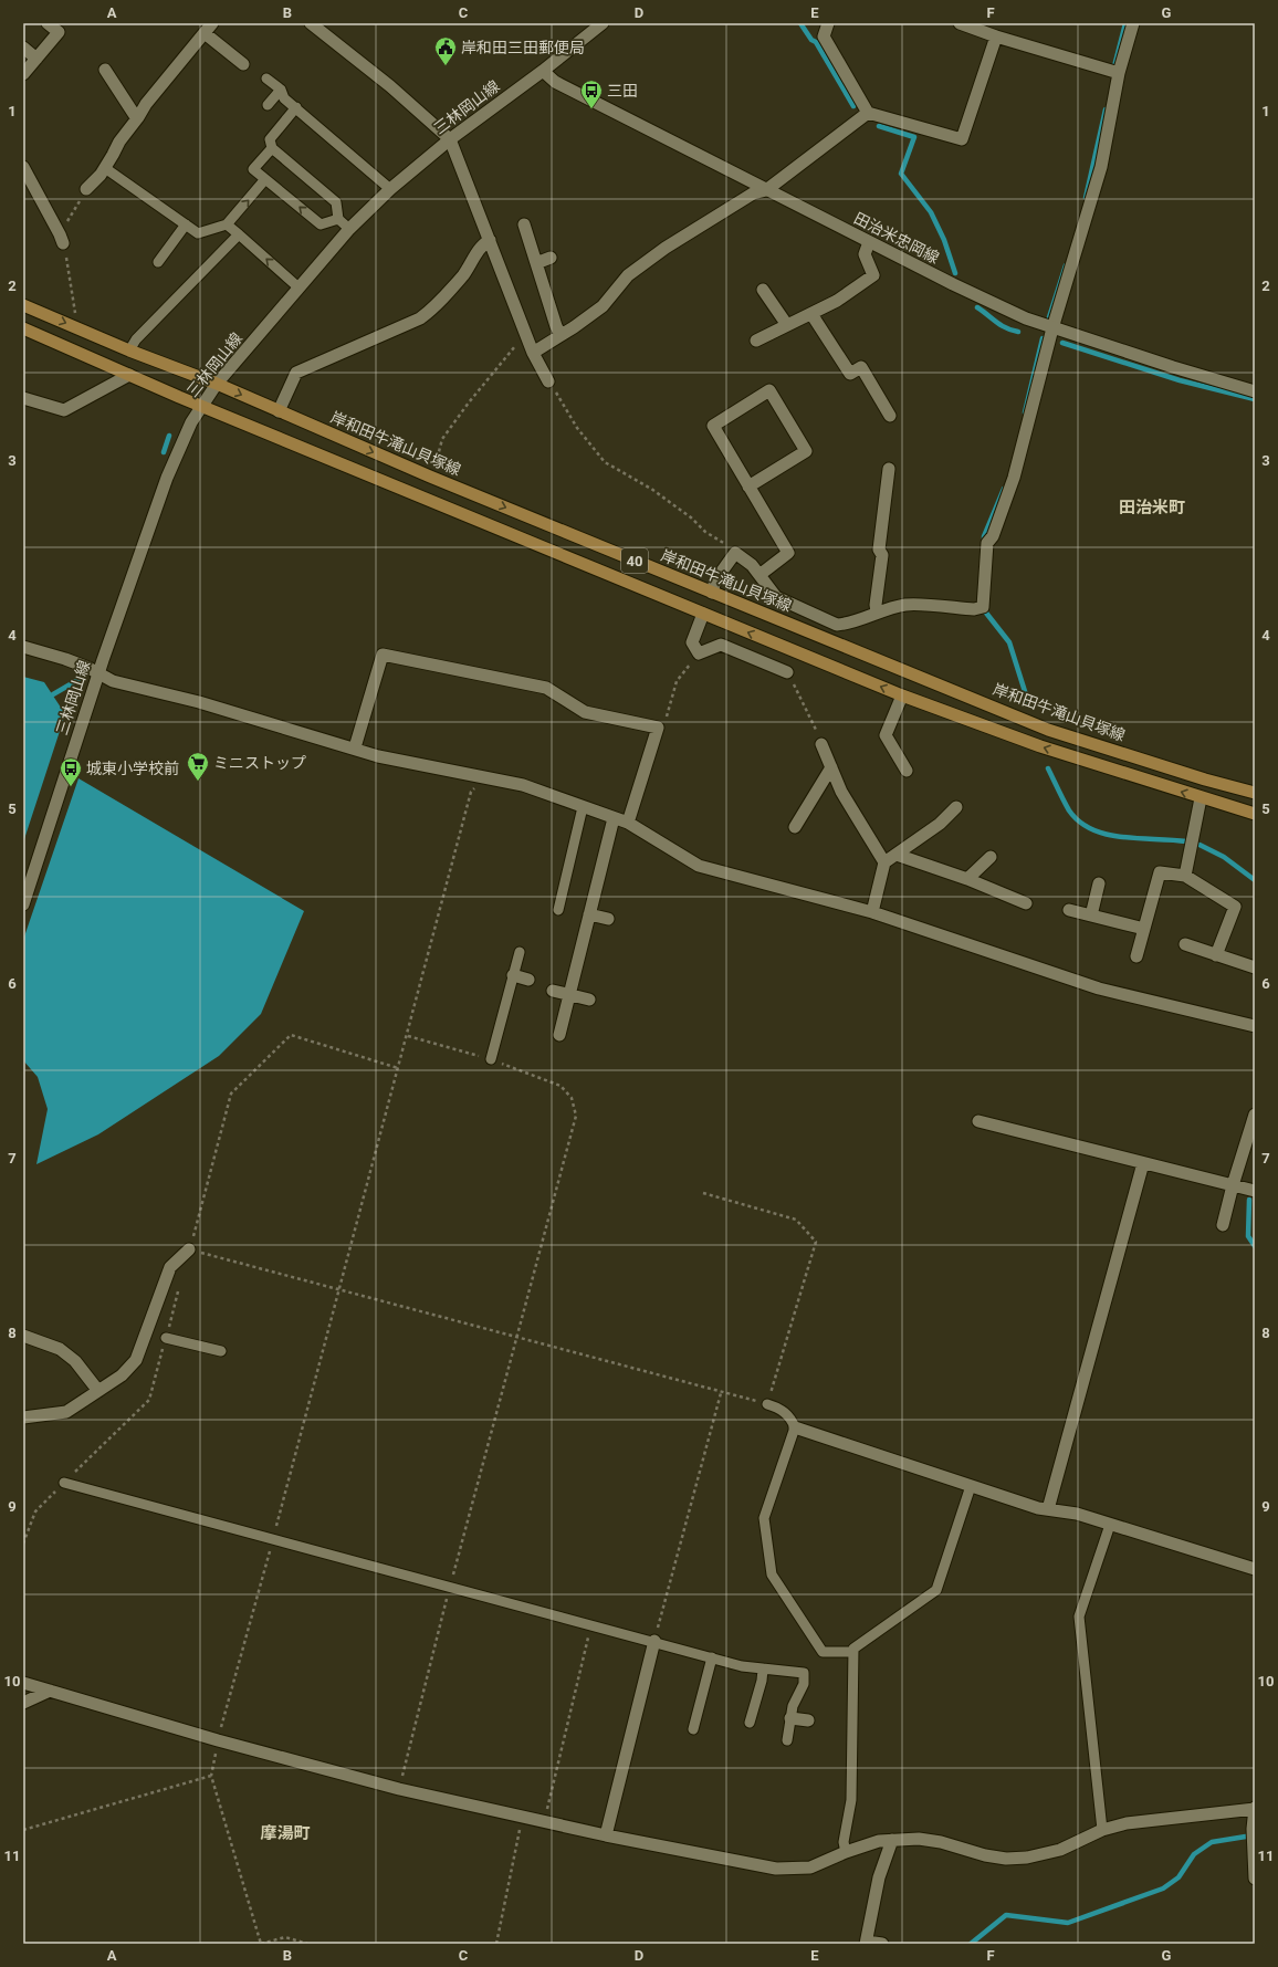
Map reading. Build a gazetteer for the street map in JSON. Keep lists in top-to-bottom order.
{
  "streets": {
    "main road": ["岸和田牛滝山貝塚線", "40"],
    "street": ["三林岡山線", "田治米忠岡線"]
  },
  "crossings": [
    ["三林岡山線", "田治米忠岡線"],
    ["三林岡山線", "岸和田牛滝山貝塚線"],
    ["三林岡山線", "40"]
  ],
  "districts": ["田治米町", "摩湯町"],
  "places": {
    "public building": ["岸和田三田郵便局"],
    "bus stop": ["三田", "城東小学校前"],
    "supermarket": ["ミニストップ"]
  },
  "grid": {
    "columns": [
      "A",
      "B",
      "C",
      "D",
      "E",
      "F",
      "G"
    ],
    "rows": [
      "1",
      "2",
      "3",
      "4",
      "5",
      "6",
      "7",
      "8",
      "9",
      "10",
      "11"
    ]
  }
}
